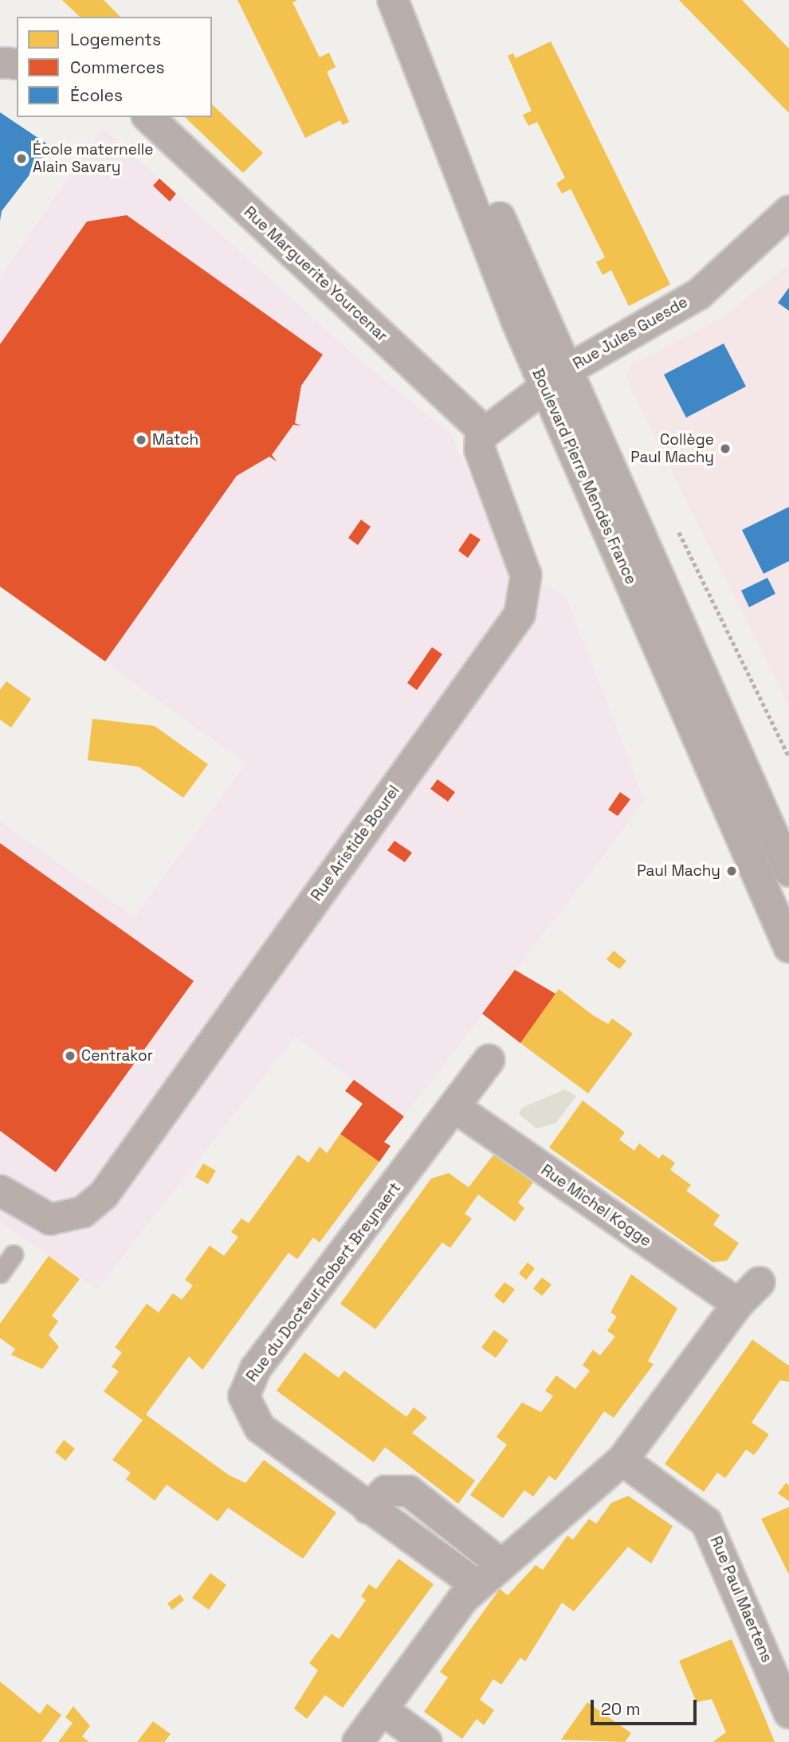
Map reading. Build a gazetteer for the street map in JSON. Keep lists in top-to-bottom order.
{
  "streets": {
    "main road": ["Boulevard Pierre Mendès France"],
    "street": [
      "Rue Marguerite Yourcenar",
      "Rue Jules Guesde",
      "Rue Aristide Bourel",
      "Rue Michel Kogge",
      "Rue du Docteur Robert Breynaert",
      "Rue Paul Maertens"
    ]
  },
  "crossings": [
    ["Rue Marguerite Yourcenar", "Rue Aristide Bourel"],
    ["Rue Jules Guesde", "Boulevard Pierre Mendès France"],
    ["Rue Michel Kogge", "Rue du Docteur Robert Breynaert"]
  ],
  "places": [
    "École maternelle Alain Savary",
    "Match",
    "Collège Paul Machy",
    "Paul Machy",
    "Centrakor"
  ],
  "legend": ["Logements", "Commerces", "Écoles"],
  "scale_bar": "20 m"
}
